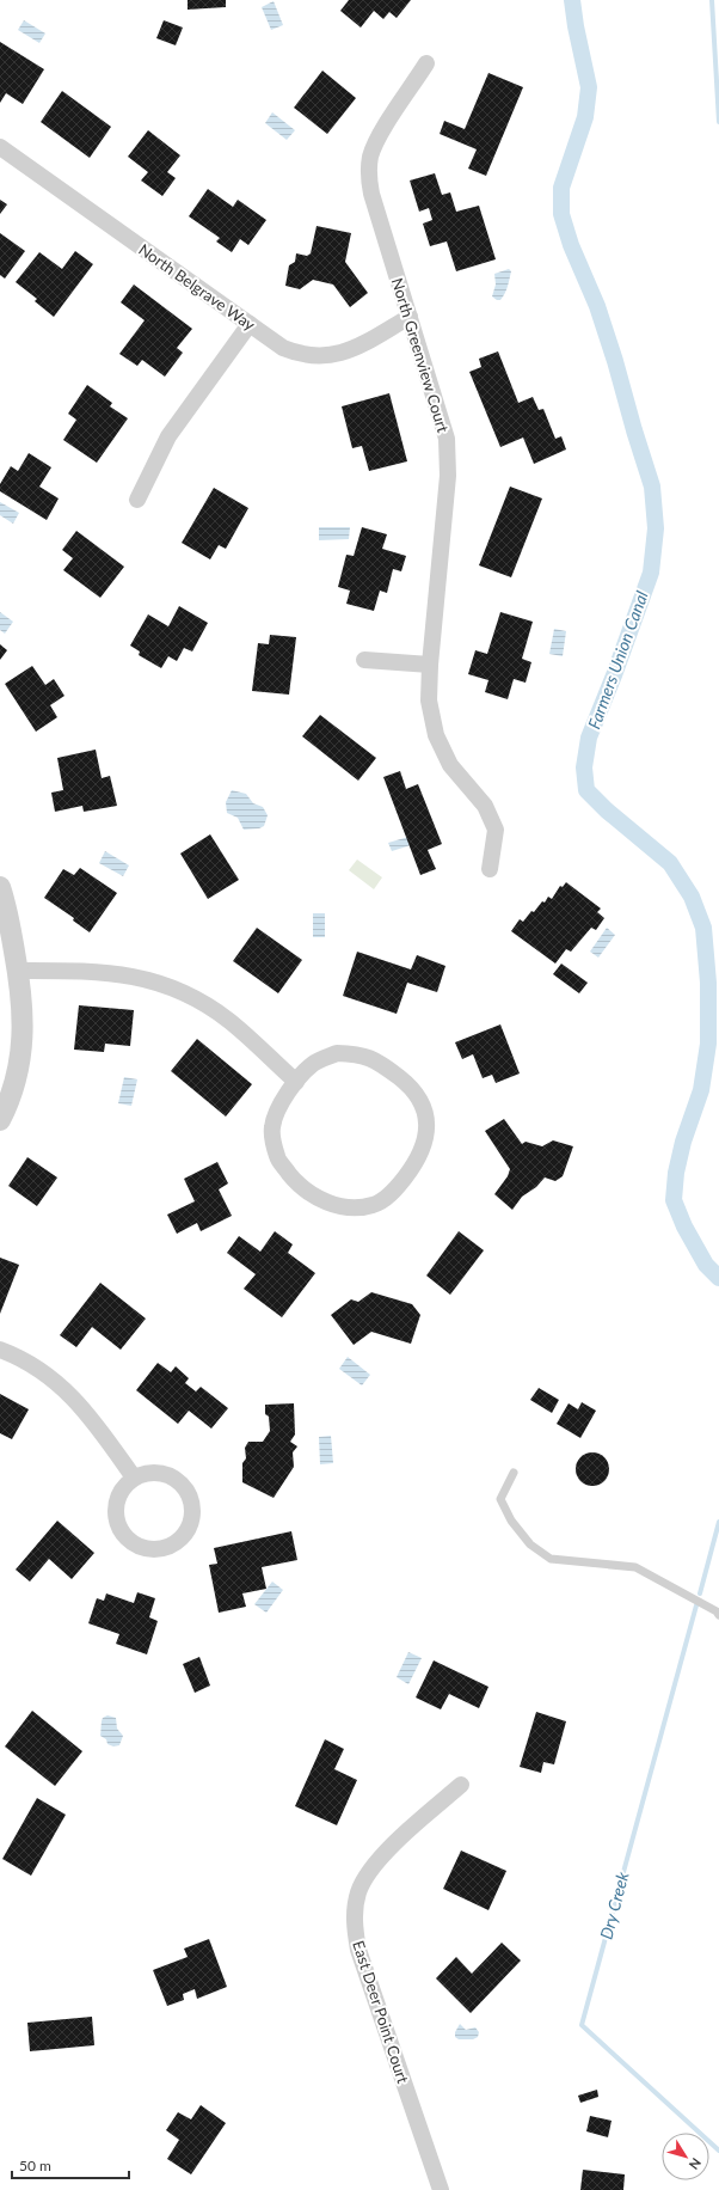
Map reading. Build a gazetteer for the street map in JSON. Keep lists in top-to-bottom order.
{
  "streets": {
    "street": ["North Belgrave Way", "North Greenview Court", "East Deer Point Court"]
  },
  "crossings": [
    ["North Belgrave Way", "North Greenview Court"]
  ],
  "water": ["Farmers Union Canal", "Dry Creek"],
  "scale_bar": "50 m",
  "north": "bottom right"
}
